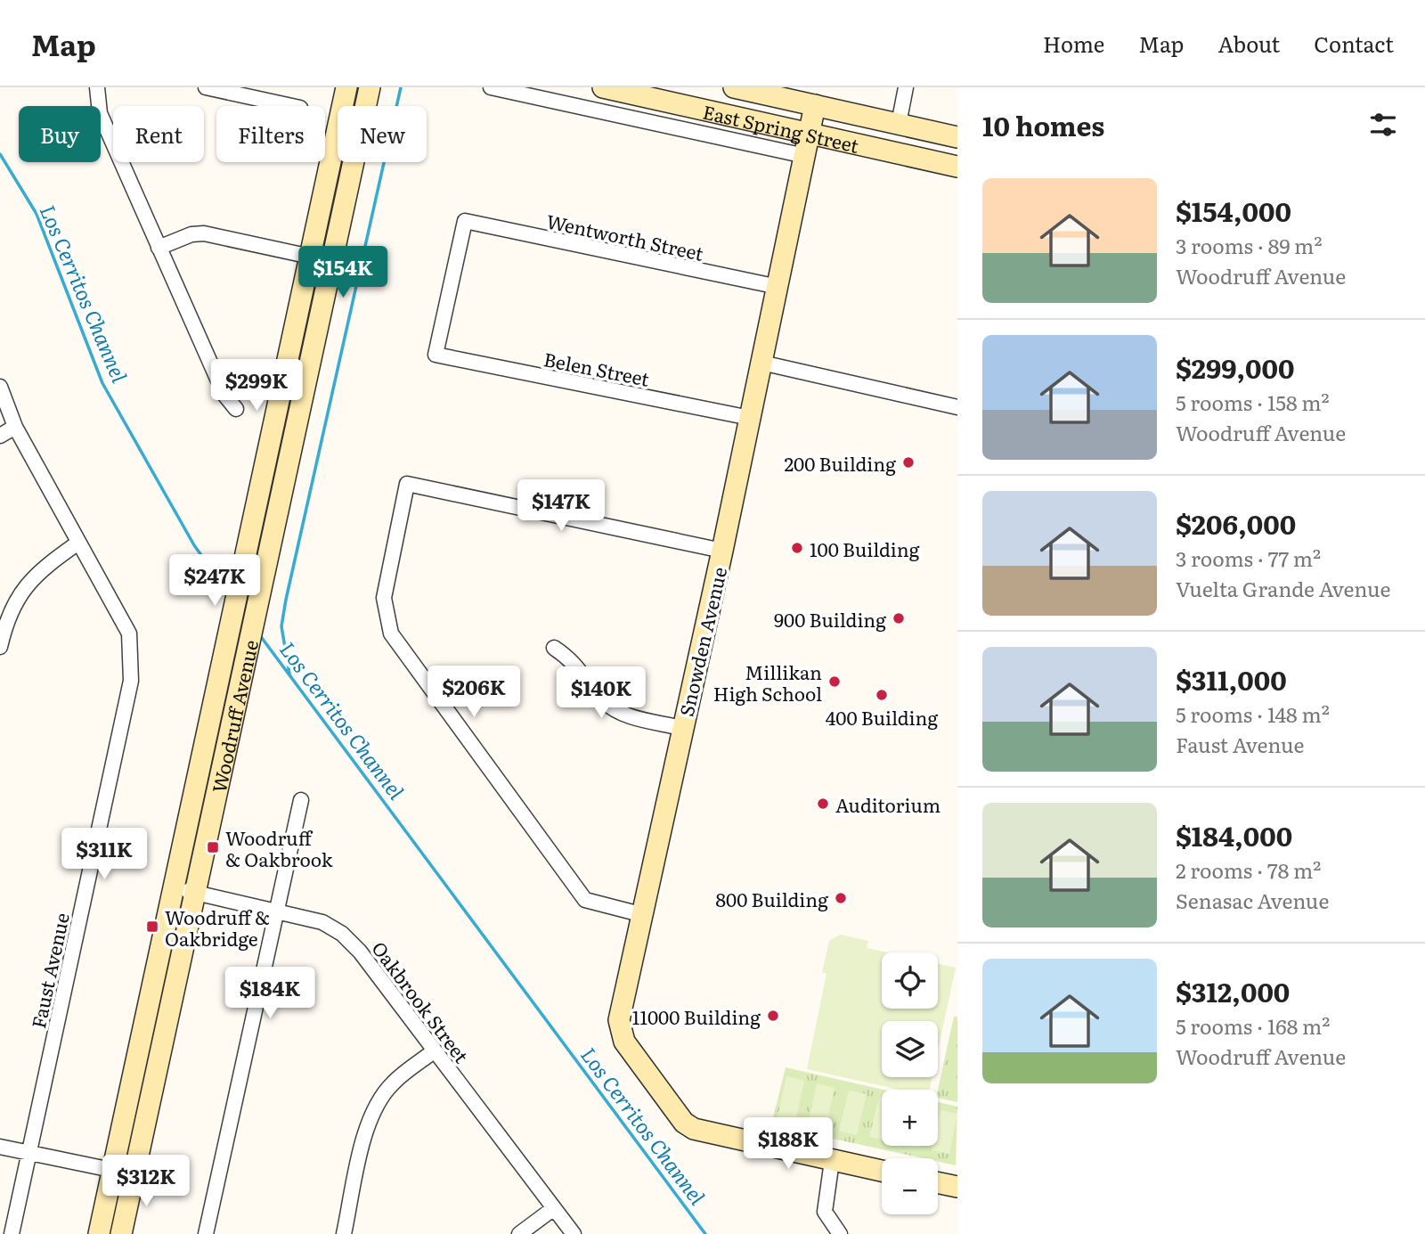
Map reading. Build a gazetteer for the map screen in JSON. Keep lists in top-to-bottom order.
{
  "streets": {
    "main road": ["East Spring Street", "Snowden Avenue", "Woodruff Avenue"],
    "street": [
      "Wentworth Street",
      "Belen Street",
      "Faust Avenue",
      "Oakbrook Street"
    ]
  },
  "crossings": [
    ["East Spring Street", "Snowden Avenue"],
    ["Wentworth Street", "Belen Street"],
    ["Wentworth Street", "Snowden Avenue"],
    ["Belen Street", "Snowden Avenue"],
    ["Woodruff Avenue", "Oakbrook Street"]
  ],
  "water": ["Los Cerritos Channel"],
  "places": {
    "other": [
      "200 Building",
      "100 Building",
      "900 Building",
      "Millikan High School",
      "400 Building",
      "Auditorium",
      "800 Building",
      "11000 Building"
    ],
    "transit": ["Woodruff & Oakbrook", "Woodruff & Oakbridge"]
  },
  "page": {
    "header": "Map",
    "nav": [
      "Home",
      "Map",
      "About",
      "Contact"
    ],
    "heading": "10 homes",
    "chip": [
      "Buy",
      "Rent",
      "Filters",
      "New"
    ],
    "list": [
      {
        "name": "$154,000",
        "note": "3 rooms · 89 m² · Woodruff Avenue"
      },
      {
        "name": "$299,000",
        "note": "5 rooms · 158 m² · Woodruff Avenue"
      },
      {
        "name": "$206,000",
        "note": "3 rooms · 77 m² · Vuelta Grande Avenue"
      },
      {
        "name": "$311,000",
        "note": "5 rooms · 148 m² · Faust Avenue"
      },
      {
        "name": "$184,000",
        "note": "2 rooms · 78 m² · Senasac Avenue"
      },
      {
        "name": "$312,000",
        "note": "5 rooms · 168 m² · Woodruff Avenue"
      }
    ],
    "price": [
      "$154K",
      "$299K",
      "$147K",
      "$247K",
      "$206K",
      "$140K",
      "$311K",
      "$184K",
      "$188K",
      "$312K"
    ],
    "map_buttons": ["+", "−"]
  }
}
